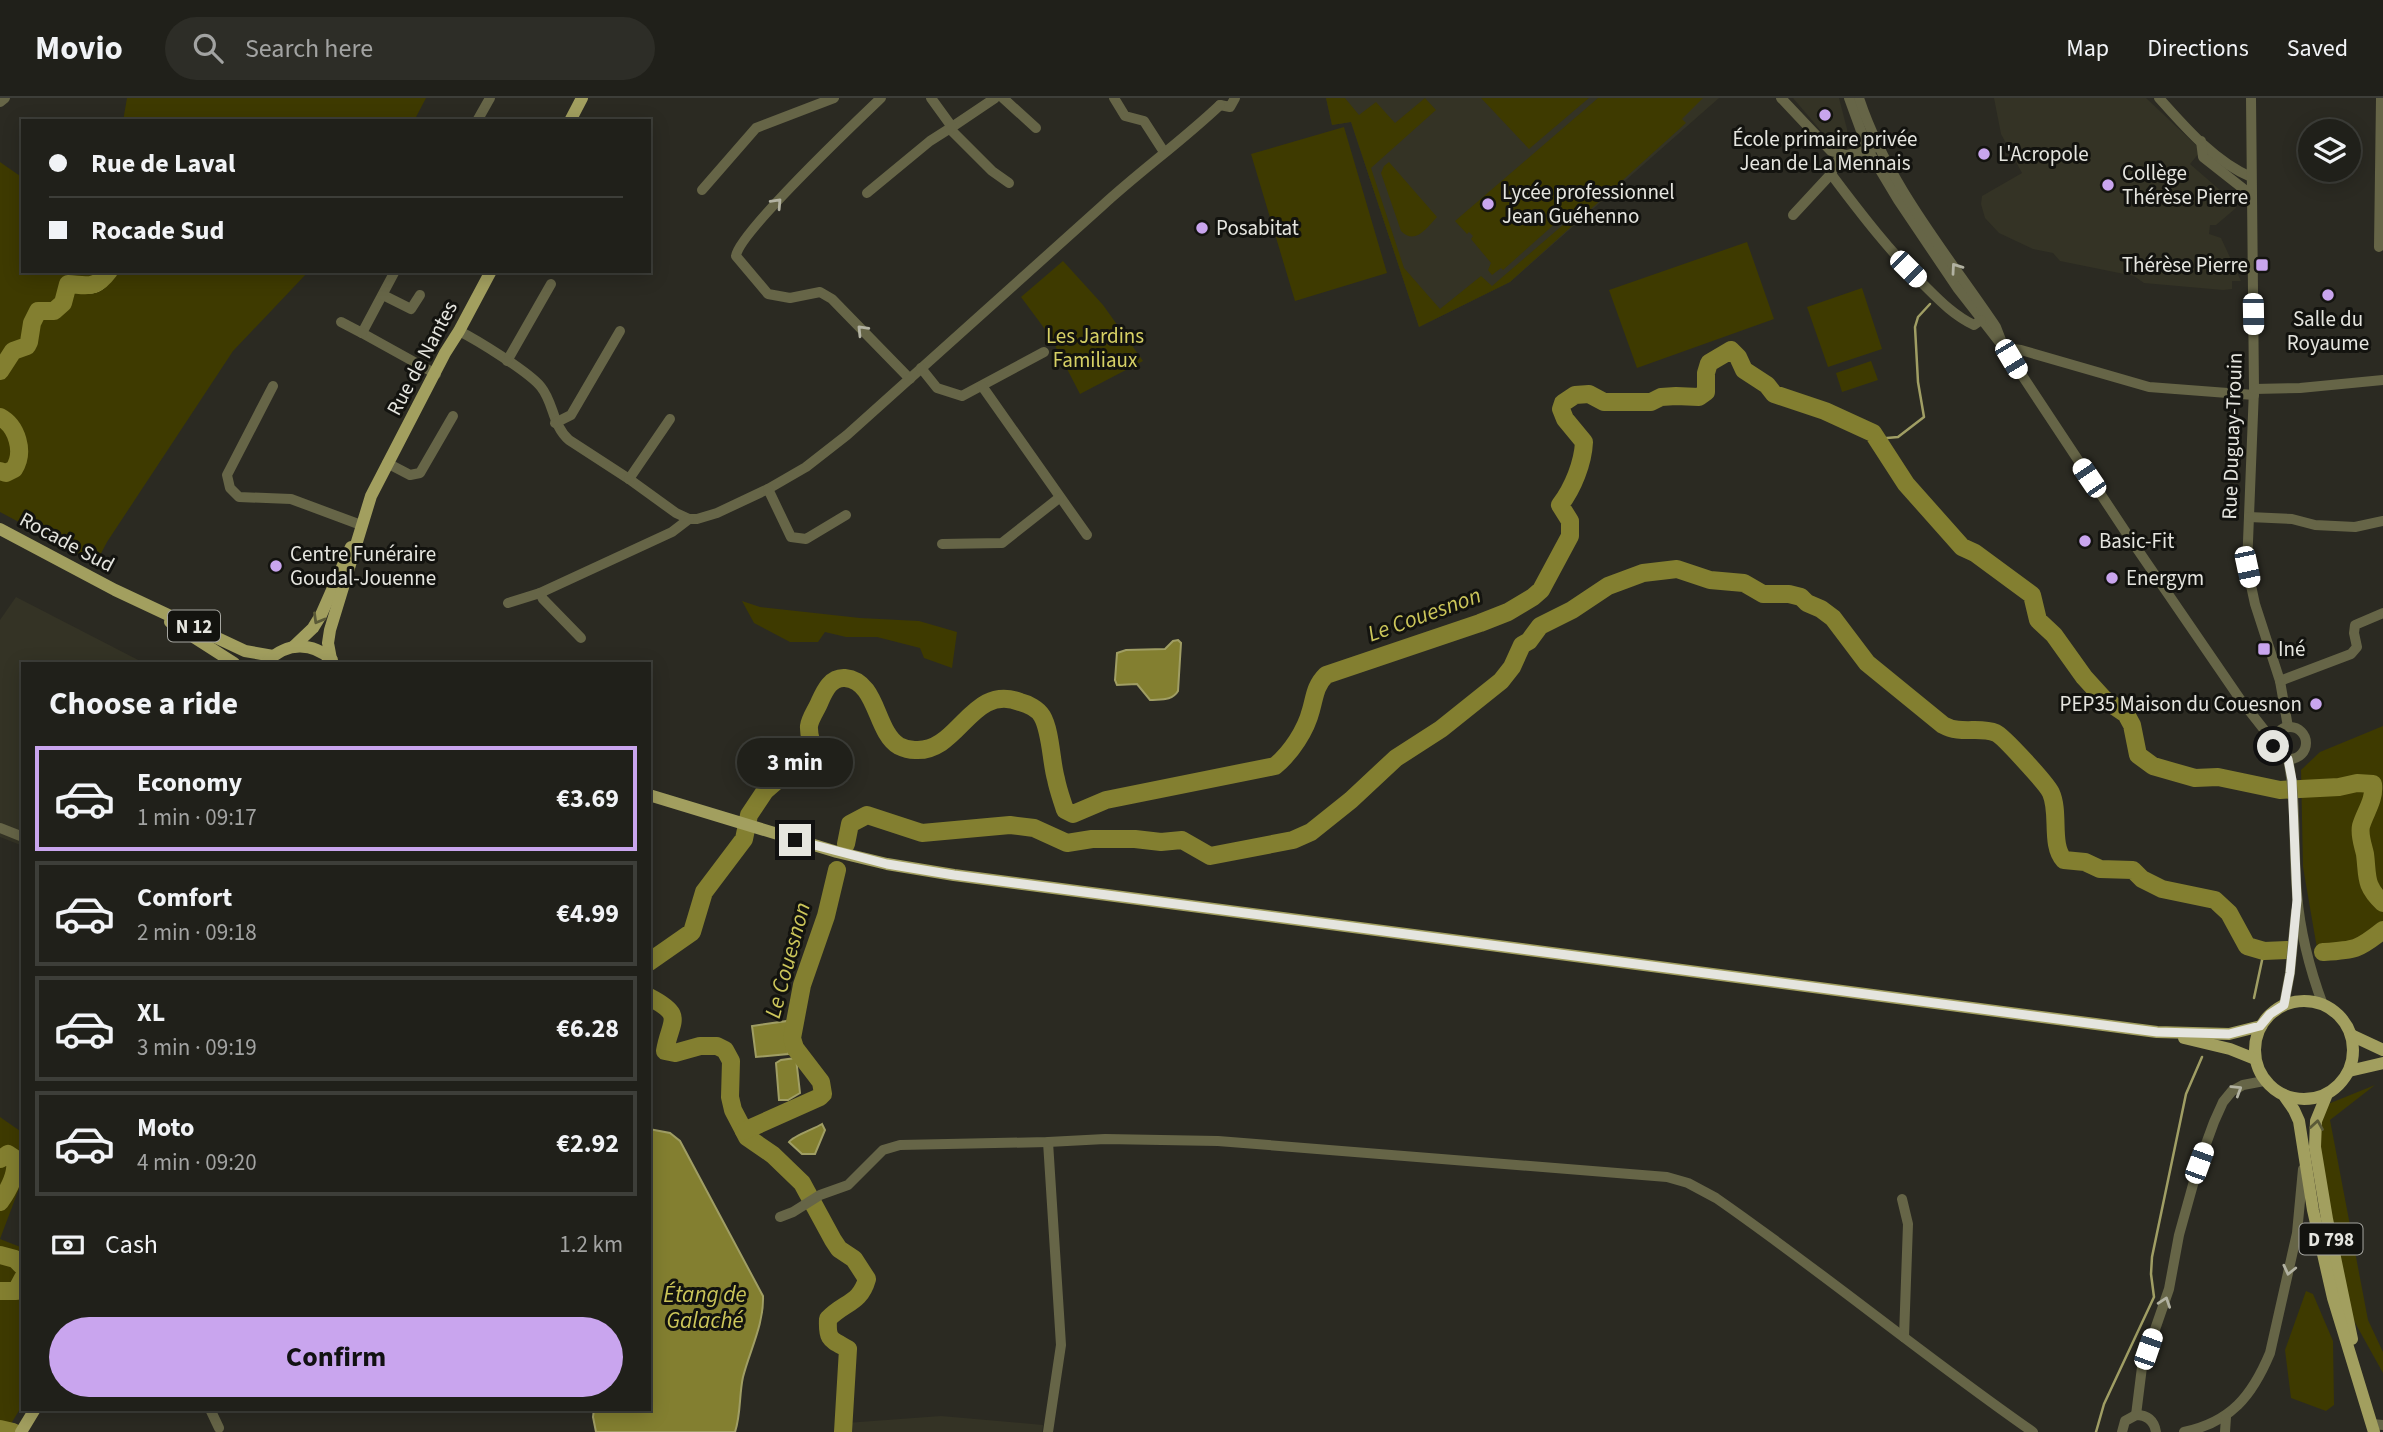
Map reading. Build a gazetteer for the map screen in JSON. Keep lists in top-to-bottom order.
{
  "streets": {
    "main road": [
      "Rue de Nantes",
      "Rocade Sud",
      "N 12",
      "D 798"
    ],
    "street": ["Rue Duguay-Trouin"]
  },
  "water": ["Le Couesnon", "Étang de Galaché"],
  "parks": ["Les Jardins Familiaux"],
  "places": {
    "other": [
      "École primaire privée Jean de La Mennais",
      "L'Acropole",
      "Collège Thérèse Pierre",
      "Lycée professionnel Jean Guéhenno",
      "Posabitat",
      "Salle du Royaume",
      "Basic-Fit",
      "Centre Funéraire Goudal-Jouenne",
      "Energym",
      "PEP35 Maison du Couesnon"
    ],
    "transit": ["Thérèse Pierre", "Iné"]
  },
  "page": {
    "header": "Movio",
    "search": "Search here",
    "nav": ["Map", "Directions", "Saved"],
    "banner": ["Rue de Laval", "Rocade Sud"],
    "heading": "Choose a ride",
    "bubble": "3 min",
    "list": [
      {
        "name": "Economy",
        "note": "1 min · 09:17",
        "value": "€3.69"
      },
      {
        "name": "Comfort",
        "note": "2 min · 09:18",
        "value": "€4.99"
      },
      {
        "name": "XL",
        "note": "3 min · 09:19",
        "value": "€6.28"
      },
      {
        "name": "Moto",
        "note": "4 min · 09:20",
        "value": "€2.92"
      }
    ],
    "pay": ["Cash", "1.2 km"],
    "buttons": "Confirm"
  }
}
